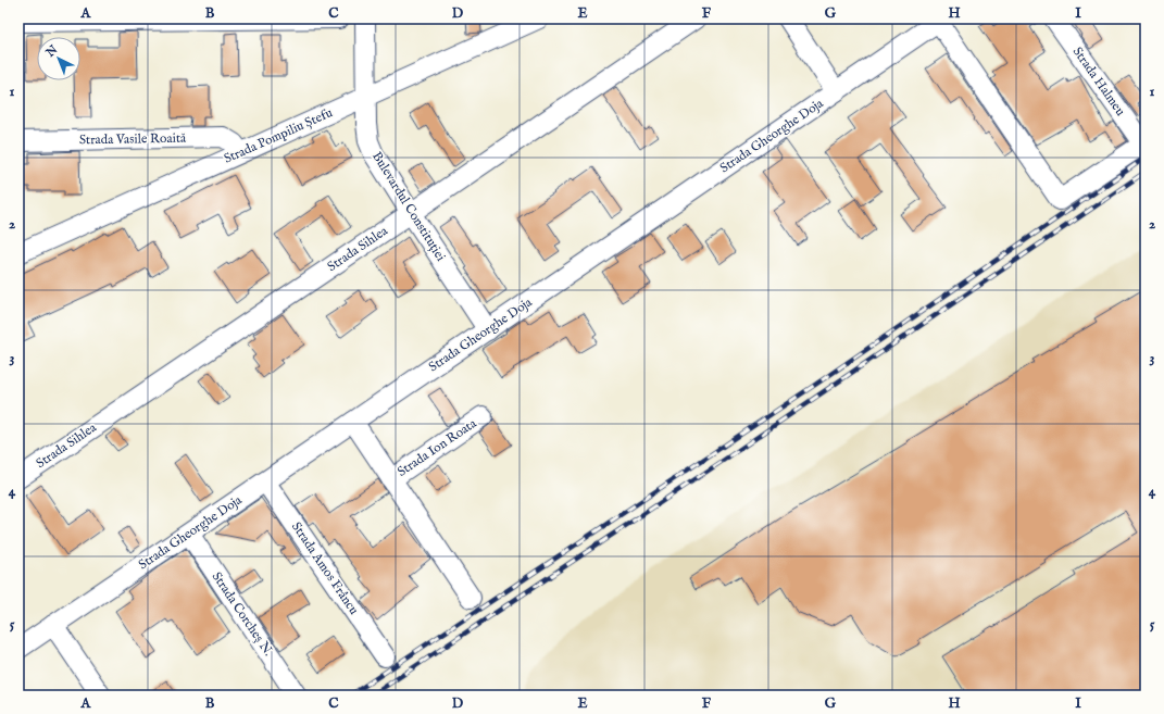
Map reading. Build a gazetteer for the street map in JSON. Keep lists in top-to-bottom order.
{
  "streets": {
    "street": [
      "Strada Halmeu",
      "Strada Pompiliu Ștefu",
      "Strada Gheorghe Doja",
      "Strada Vasile Roaită",
      "Bulevardul Constituției",
      "Strada Sihlea",
      "Strada Ion Roata",
      "Strada Amos Frâncu",
      "Strada Corcheș N."
    ]
  },
  "crossings": [
    ["Strada Pompiliu Ștefu", "Strada Vasile Roaită"],
    ["Strada Pompiliu Ștefu", "Bulevardul Constituției"],
    ["Strada Gheorghe Doja", "Bulevardul Constituției"],
    ["Strada Gheorghe Doja", "Strada Amos Frâncu"],
    ["Strada Gheorghe Doja", "Strada Corcheș N."],
    ["Bulevardul Constituției", "Strada Sihlea"]
  ],
  "north": "top left",
  "grid": {
    "columns": [
      "A",
      "B",
      "C",
      "D",
      "E",
      "F",
      "G",
      "H",
      "I"
    ],
    "rows": [
      "1",
      "2",
      "3",
      "4",
      "5"
    ]
  }
}
